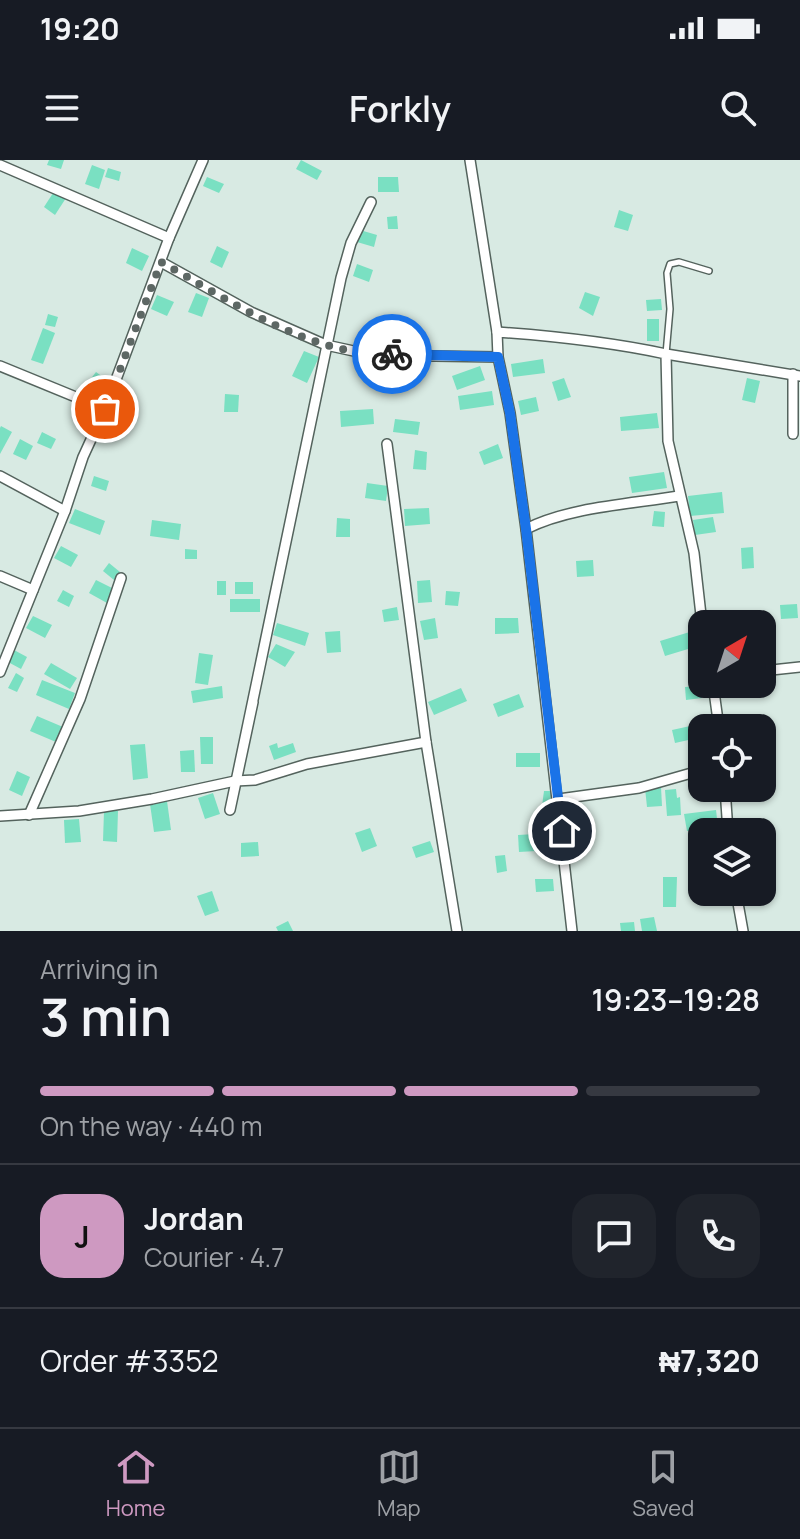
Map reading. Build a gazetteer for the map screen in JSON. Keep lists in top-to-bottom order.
{
  "north": "top right",
  "page": {
    "status": "19:20",
    "header": "Forkly",
    "heading": ["3 min", "Arriving in", "19:23–19:28"],
    "panel": [
      "Jordan",
      "Courier · 4.7",
      "Order #3352",
      "₦7,320"
    ],
    "bar": "On the way · 440 m",
    "round": "J",
    "tabs": ["Home", "Map", "Saved"]
  }
}
